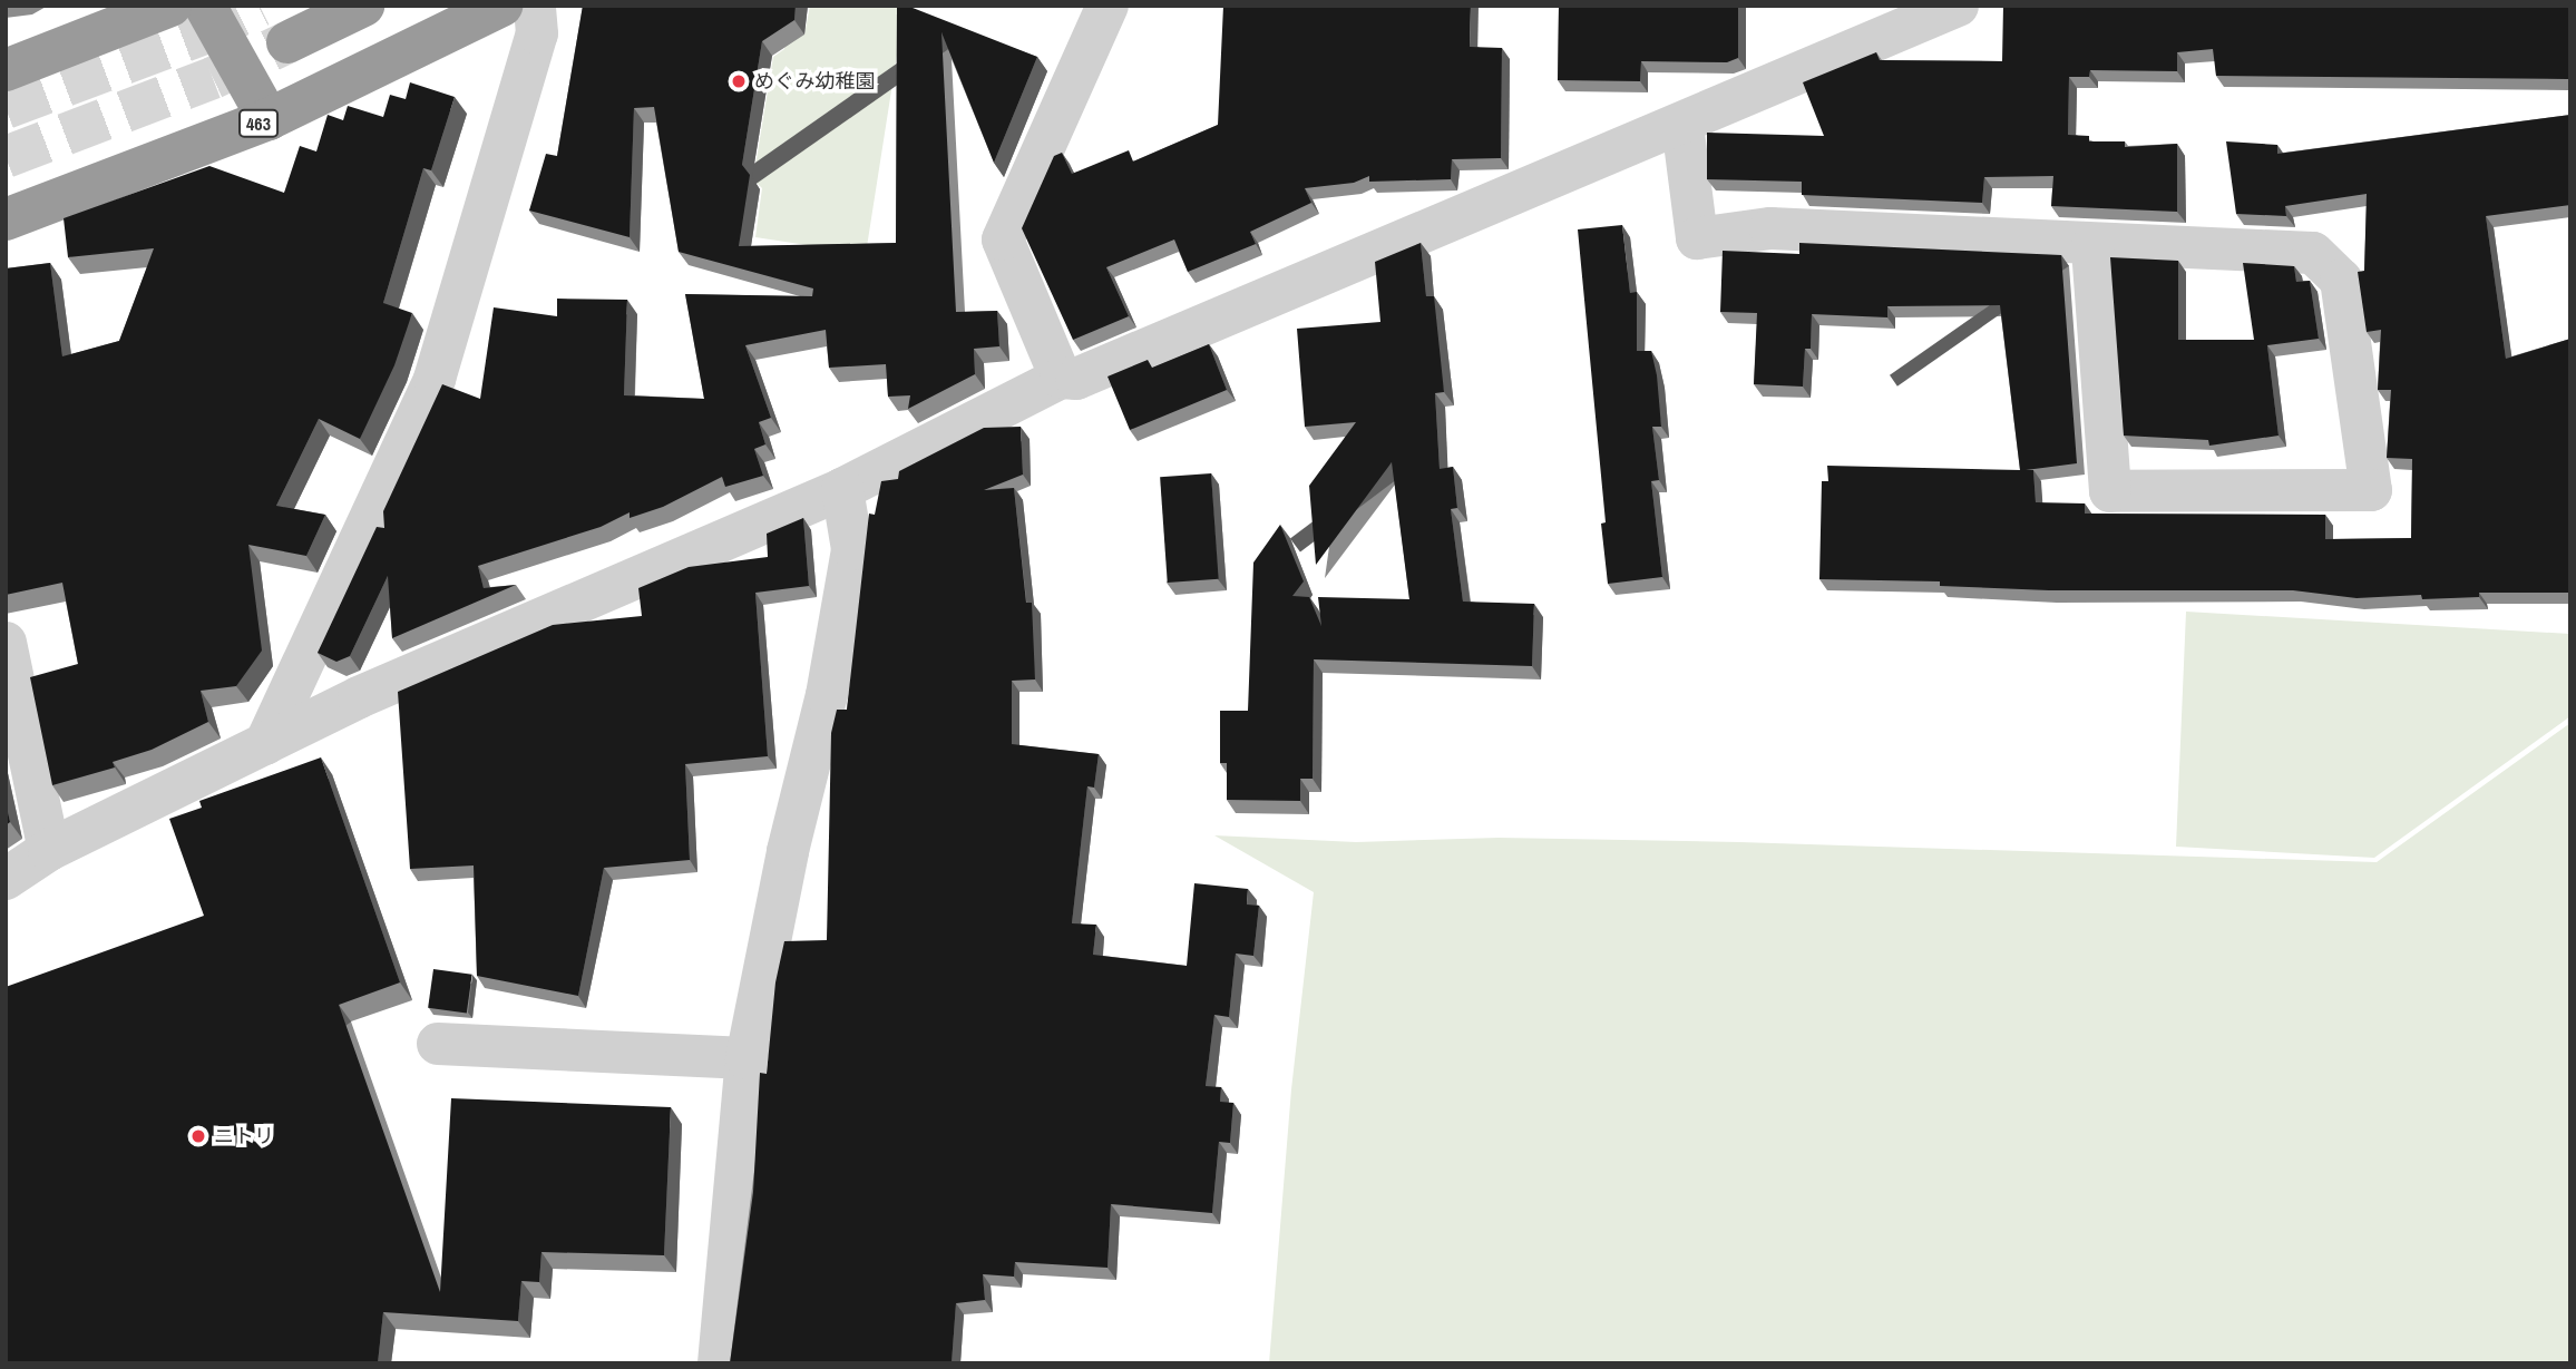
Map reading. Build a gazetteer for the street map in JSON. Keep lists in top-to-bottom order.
{
  "streets": {
    "highway": ["463"]
  },
  "places": ["めぐみ幼稚園", "ニトリ"]
}
